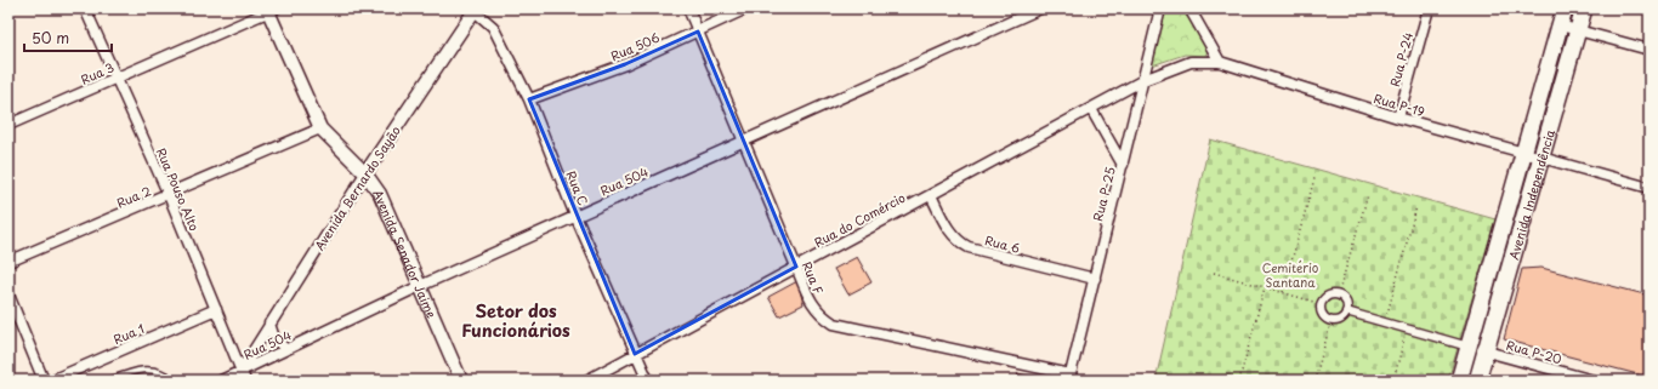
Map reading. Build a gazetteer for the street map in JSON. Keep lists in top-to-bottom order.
{
  "streets": {
    "main road": ["Avenida Independência"],
    "street": [
      "Rua 506",
      "Rua P-24",
      "Rua 3",
      "Rua P-19",
      "Rua 504",
      "Avenida Bernardo Sayão",
      "Rua C",
      "Rua Pouso Alto",
      "Rua P-25",
      "Rua 2",
      "Rua do Comércio",
      "Rua 6",
      "Avenida Senador Jaime",
      "Rua F",
      "Rua 1",
      "Rua P-20"
    ]
  },
  "crossings": [
    ["Rua 506", "Rua C"],
    ["Rua 506", "Rua F"],
    ["Rua P-24", "Rua P-19"],
    ["Rua 3", "Rua Pouso Alto"],
    ["Rua 3", "Avenida Senador Jaime"],
    ["Rua P-19", "Rua P-25"],
    ["Rua P-19", "Avenida Independência"],
    ["Rua P-19", "Rua do Comércio"],
    ["Rua 504", "Avenida Bernardo Sayão"],
    ["Rua 504", "Rua C"],
    ["Rua 504", "Rua Pouso Alto"],
    ["Rua 504", "Avenida Senador Jaime"],
    ["Rua 504", "Rua F"],
    ["Avenida Bernardo Sayão", "Rua C"],
    ["Avenida Bernardo Sayão", "Rua Pouso Alto"],
    ["Avenida Bernardo Sayão", "Avenida Senador Jaime"],
    ["Rua C", "Rua do Comércio"],
    ["Rua Pouso Alto", "Rua 2"],
    ["Rua Pouso Alto", "Rua 1"],
    ["Rua P-25", "Rua do Comércio"],
    ["Rua P-25", "Rua 6"],
    ["Rua P-25", "Rua F"],
    ["Avenida Independência", "Rua P-20"],
    ["Rua 2", "Avenida Senador Jaime"],
    ["Rua do Comércio", "Rua 6"],
    ["Rua do Comércio", "Rua F"]
  ],
  "districts": ["Setor dos Funcionários"],
  "parks": ["Cemitério Santana"],
  "scale_bar": "50 m"
}
